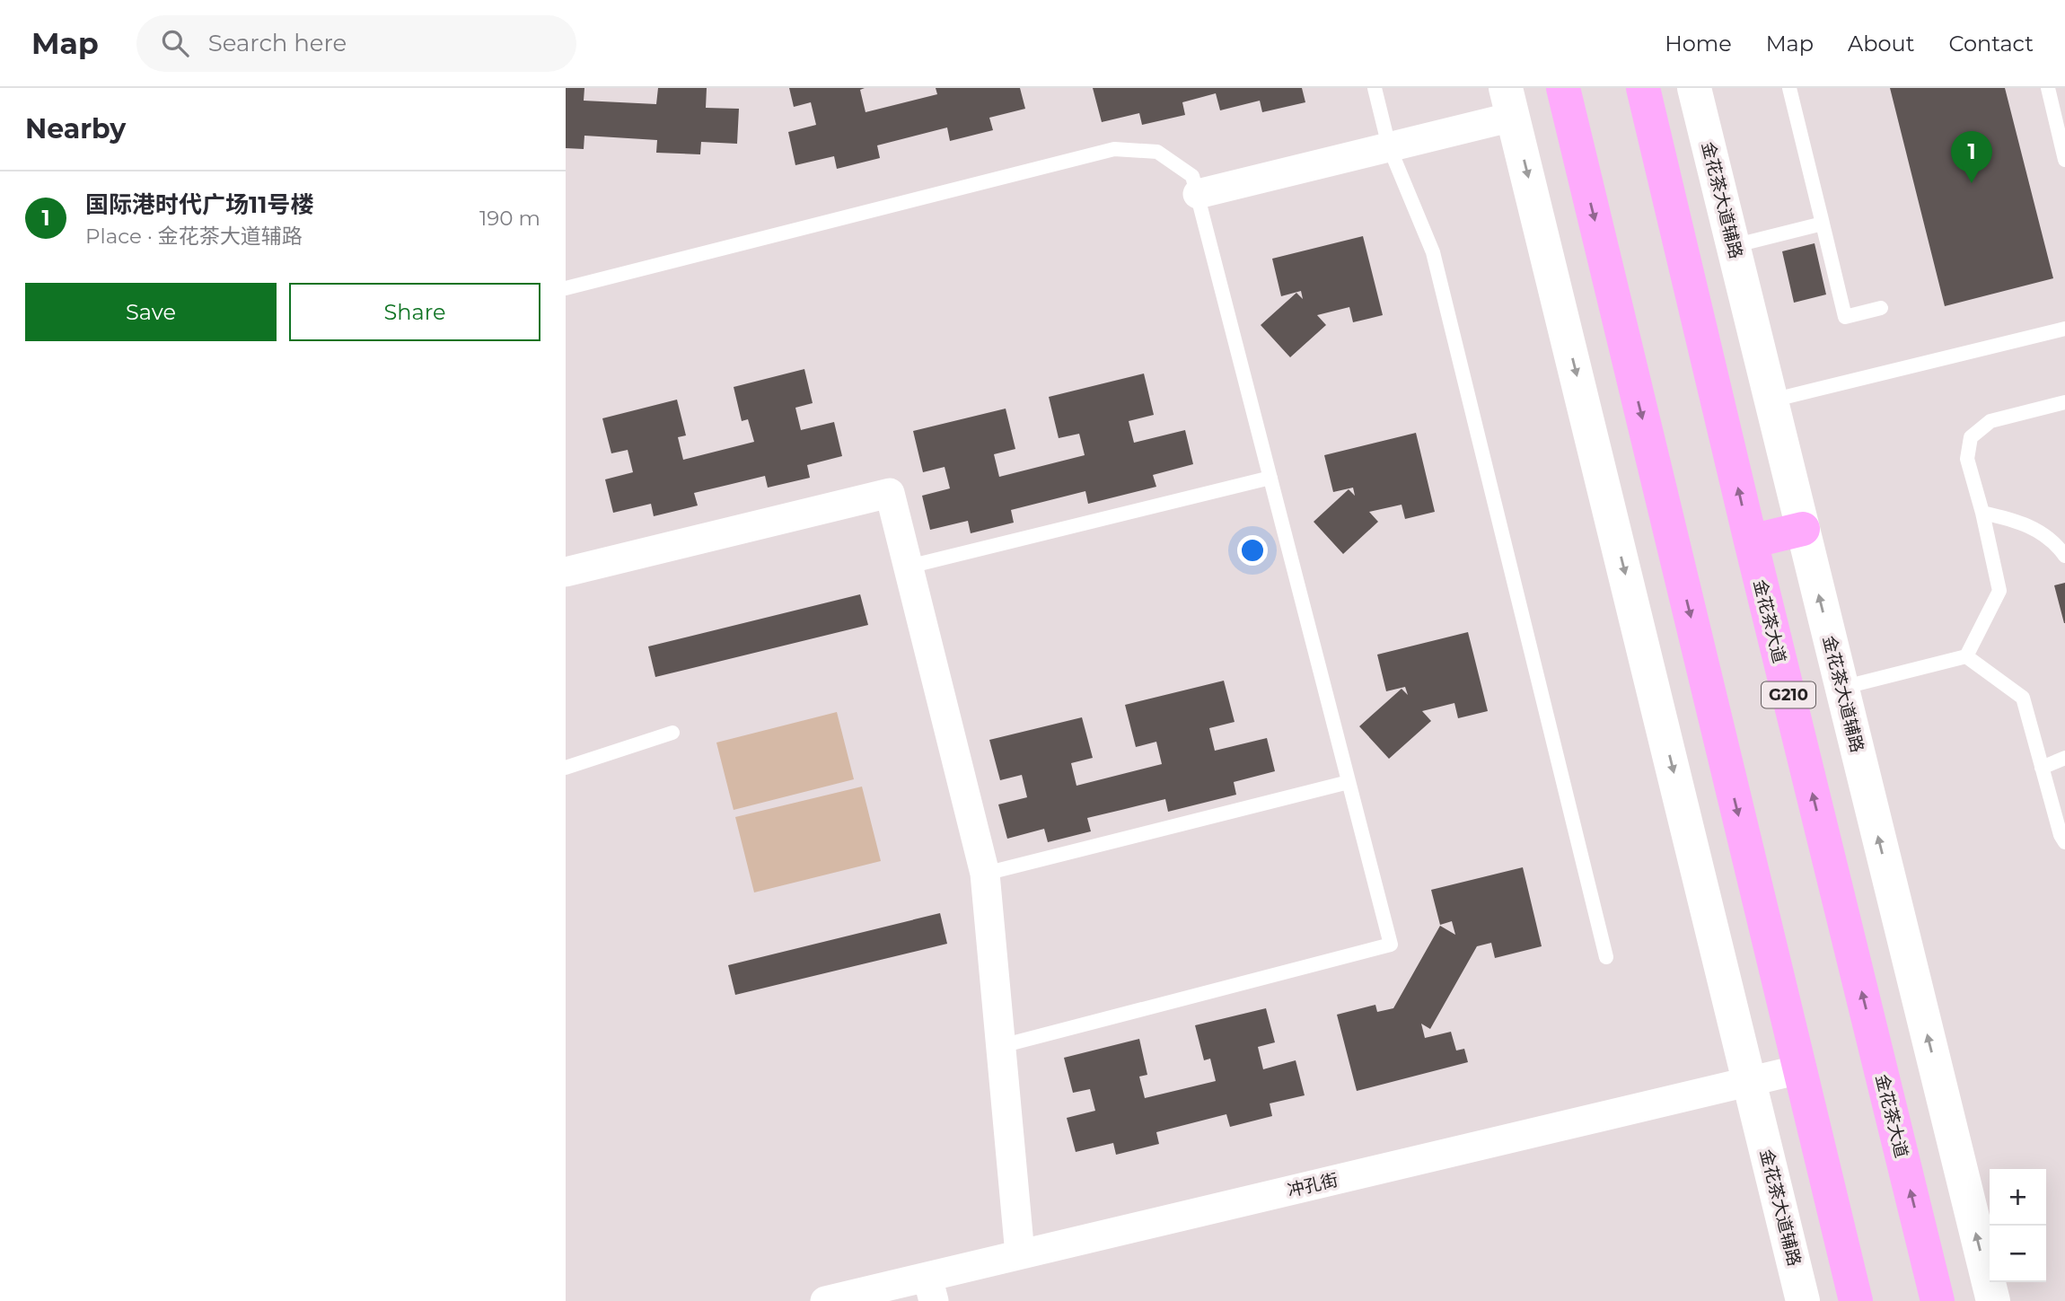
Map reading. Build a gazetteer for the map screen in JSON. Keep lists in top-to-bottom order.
{
  "streets": {
    "highway": ["金花茶大道", "G210"],
    "street": ["金花茶大道辅路", "冲孔街"]
  },
  "crossings": [
    ["金花茶大道辅路", "冲孔街"]
  ],
  "page": {
    "header": "Map",
    "search": "Search here",
    "nav": [
      "Home",
      "Map",
      "About",
      "Contact"
    ],
    "heading": "Nearby",
    "pins": "1",
    "list": [
      {
        "mark": "1",
        "name": "国际港时代广场11号楼",
        "note": "Place · 金花茶大道辅路",
        "value": "190 m"
      }
    ],
    "buttons": ["Save", "Share"],
    "map_buttons": ["+", "−"]
  }
}
